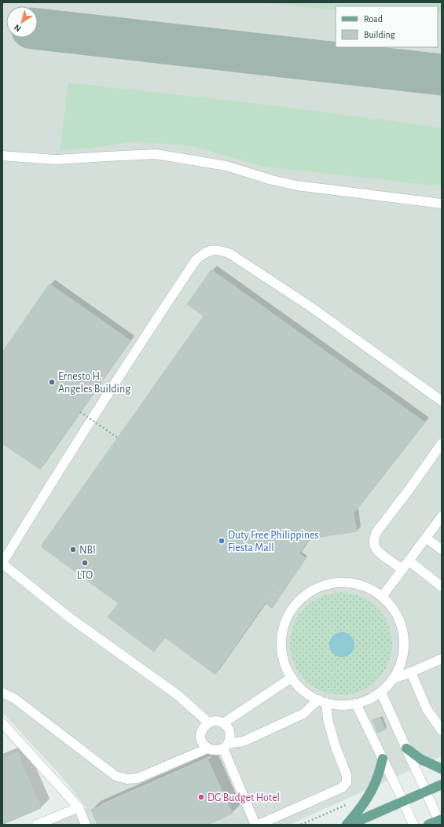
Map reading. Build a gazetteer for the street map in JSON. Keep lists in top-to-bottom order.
{
  "places": [
    "Ernesto H. Angeles Building",
    "Duty Free Philippines Fiesta Mall",
    "NBI",
    "LTO",
    "DG Budget Hotel"
  ],
  "legend": ["Road", "Building"],
  "north": "bottom left"
}
